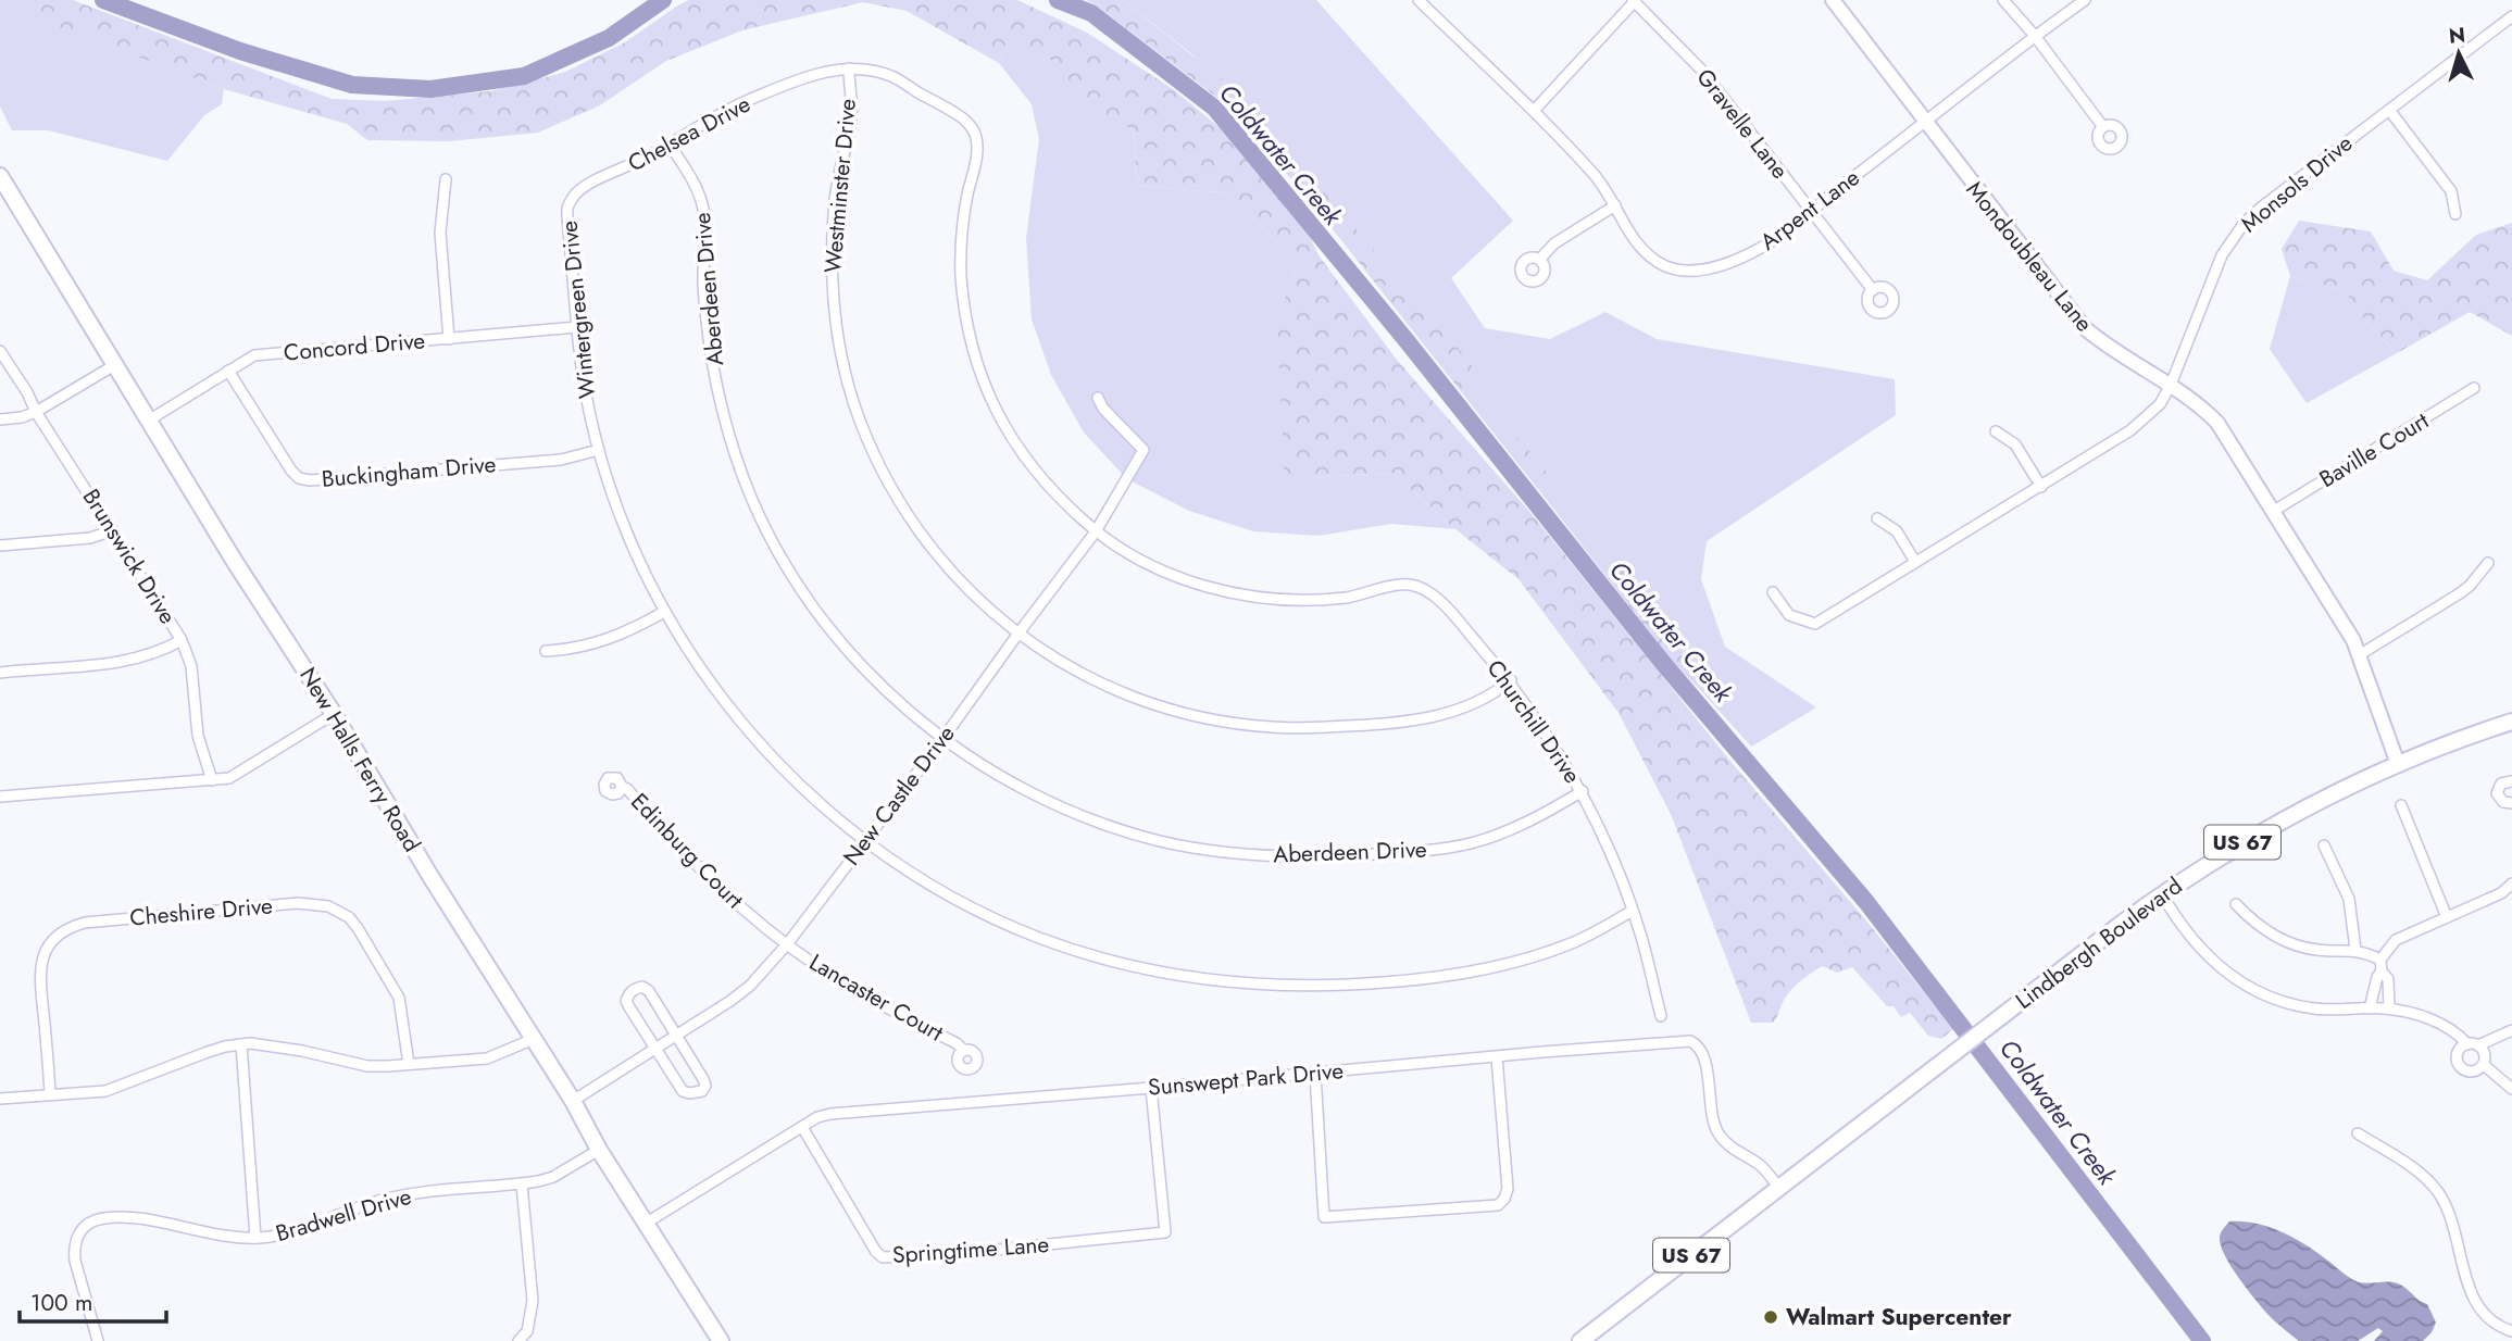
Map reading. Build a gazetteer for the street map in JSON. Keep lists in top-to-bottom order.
{
  "streets": {
    "main road": ["New Halls Ferry Road", "US 67", "Lindbergh Boulevard"],
    "street": [
      "Gravelle Lane",
      "Chelsea Drive",
      "Monsols Drive",
      "Westminster Drive",
      "Arpent Lane",
      "Mondoubleau Lane",
      "Aberdeen Drive",
      "Wintergreen Drive",
      "Concord Drive",
      "Baville Court",
      "Buckingham Drive",
      "Brunswick Drive",
      "Churchill Drive",
      "New Castle Drive",
      "Edinburg Court",
      "Cheshire Drive",
      "Lancaster Court",
      "Sunswept Park Drive",
      "Bradwell Drive",
      "Springtime Lane"
    ]
  },
  "crossings": [
    ["Gravelle Lane", "Arpent Lane"],
    ["Chelsea Drive", "Westminster Drive"],
    ["Chelsea Drive", "Aberdeen Drive"],
    ["Chelsea Drive", "Wintergreen Drive"],
    ["Chelsea Drive", "Churchill Drive"],
    ["Monsols Drive", "Mondoubleau Lane"],
    ["Westminster Drive", "Churchill Drive"],
    ["Westminster Drive", "New Castle Drive"],
    ["Arpent Lane", "Mondoubleau Lane"],
    ["Mondoubleau Lane", "Baville Court"],
    ["Mondoubleau Lane", "Lindbergh Boulevard"],
    ["Aberdeen Drive", "Churchill Drive"],
    ["Aberdeen Drive", "New Castle Drive"],
    ["Wintergreen Drive", "Concord Drive"],
    ["Wintergreen Drive", "Buckingham Drive"],
    ["Wintergreen Drive", "Churchill Drive"],
    ["Wintergreen Drive", "New Castle Drive"],
    ["Concord Drive", "Buckingham Drive"],
    ["Concord Drive", "New Halls Ferry Road"],
    ["Churchill Drive", "New Castle Drive"],
    ["New Halls Ferry Road", "New Castle Drive"],
    ["New Halls Ferry Road", "Sunswept Park Drive"],
    ["New Halls Ferry Road", "Bradwell Drive"],
    ["New Castle Drive", "Edinburg Court"],
    ["New Castle Drive", "Lancaster Court"],
    ["Edinburg Court", "Lancaster Court"],
    ["Lindbergh Boulevard", "Sunswept Park Drive"],
    ["Sunswept Park Drive", "Springtime Lane"]
  ],
  "water": ["Coldwater Creek"],
  "places": ["Walmart Supercenter"],
  "scale_bar": "100 m",
  "north": "top"
}
